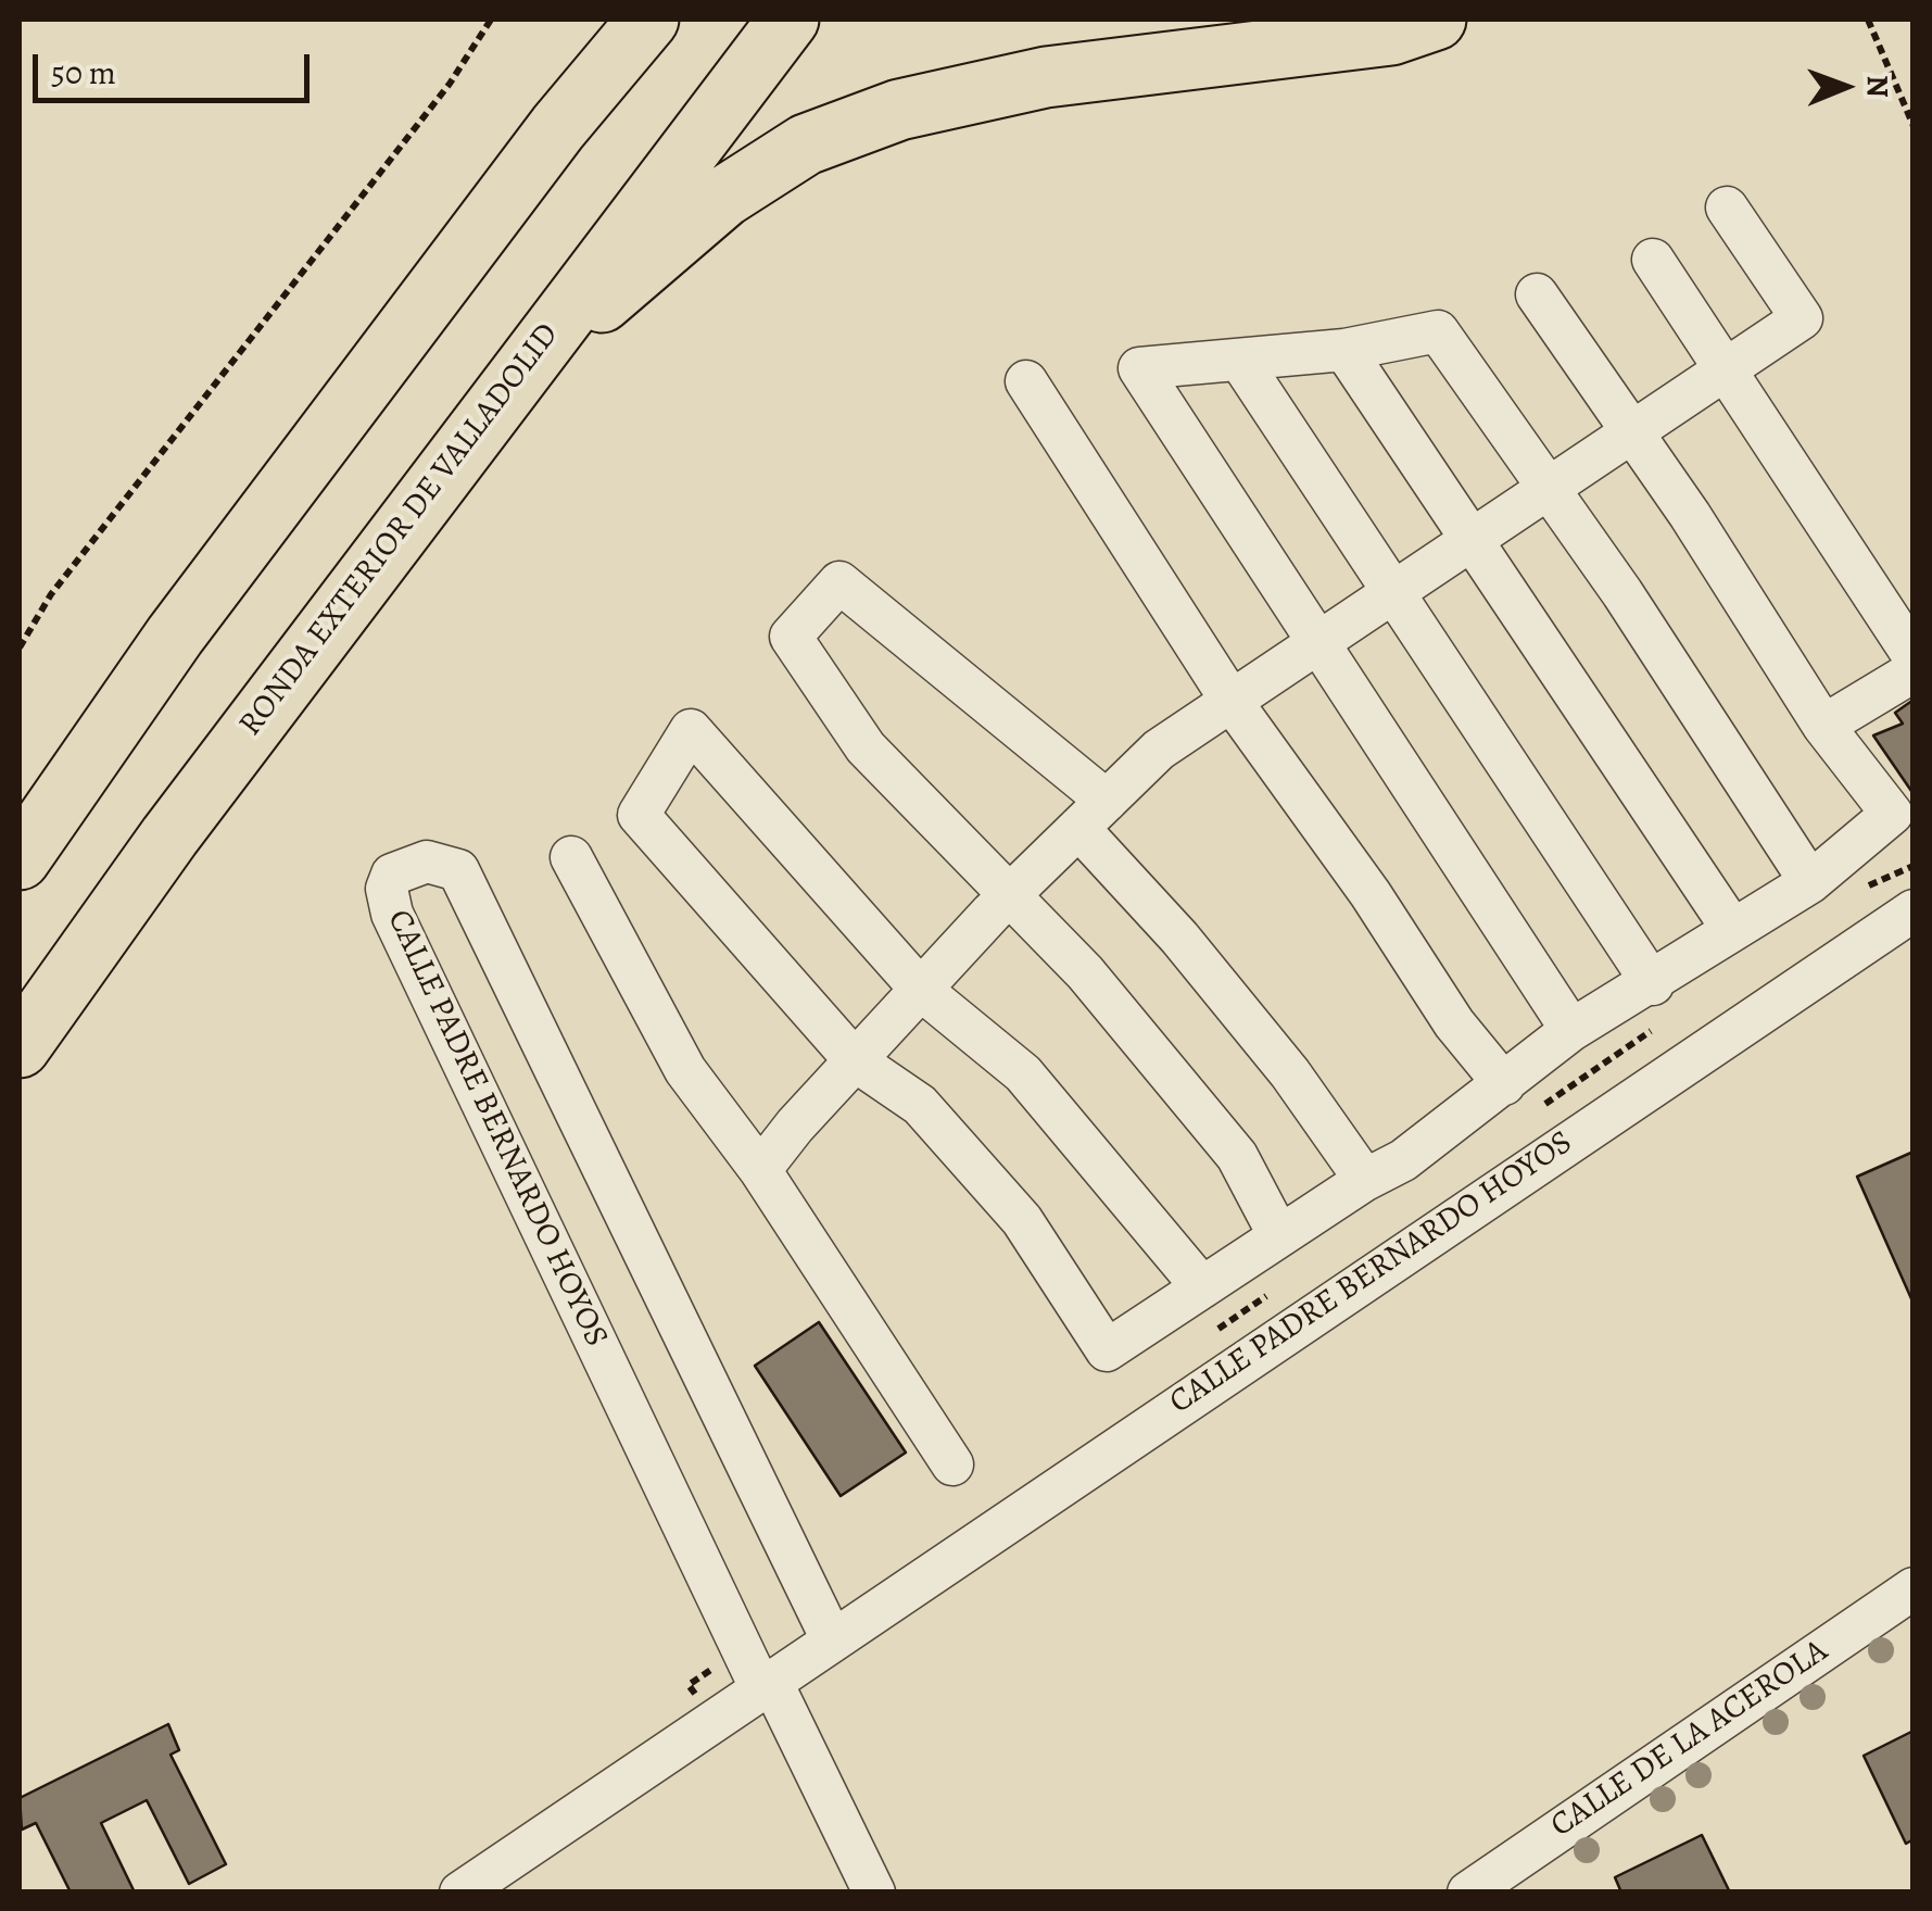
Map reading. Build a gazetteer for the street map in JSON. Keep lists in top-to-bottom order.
{
  "streets": {
    "highway": ["RONDA EXTERIOR DE VALLADOLID"],
    "street": ["CALLE PADRE BERNARDO HOYOS", "CALLE DE LA ACEROLA"]
  },
  "scale_bar": "50 m",
  "north": "right"
}
